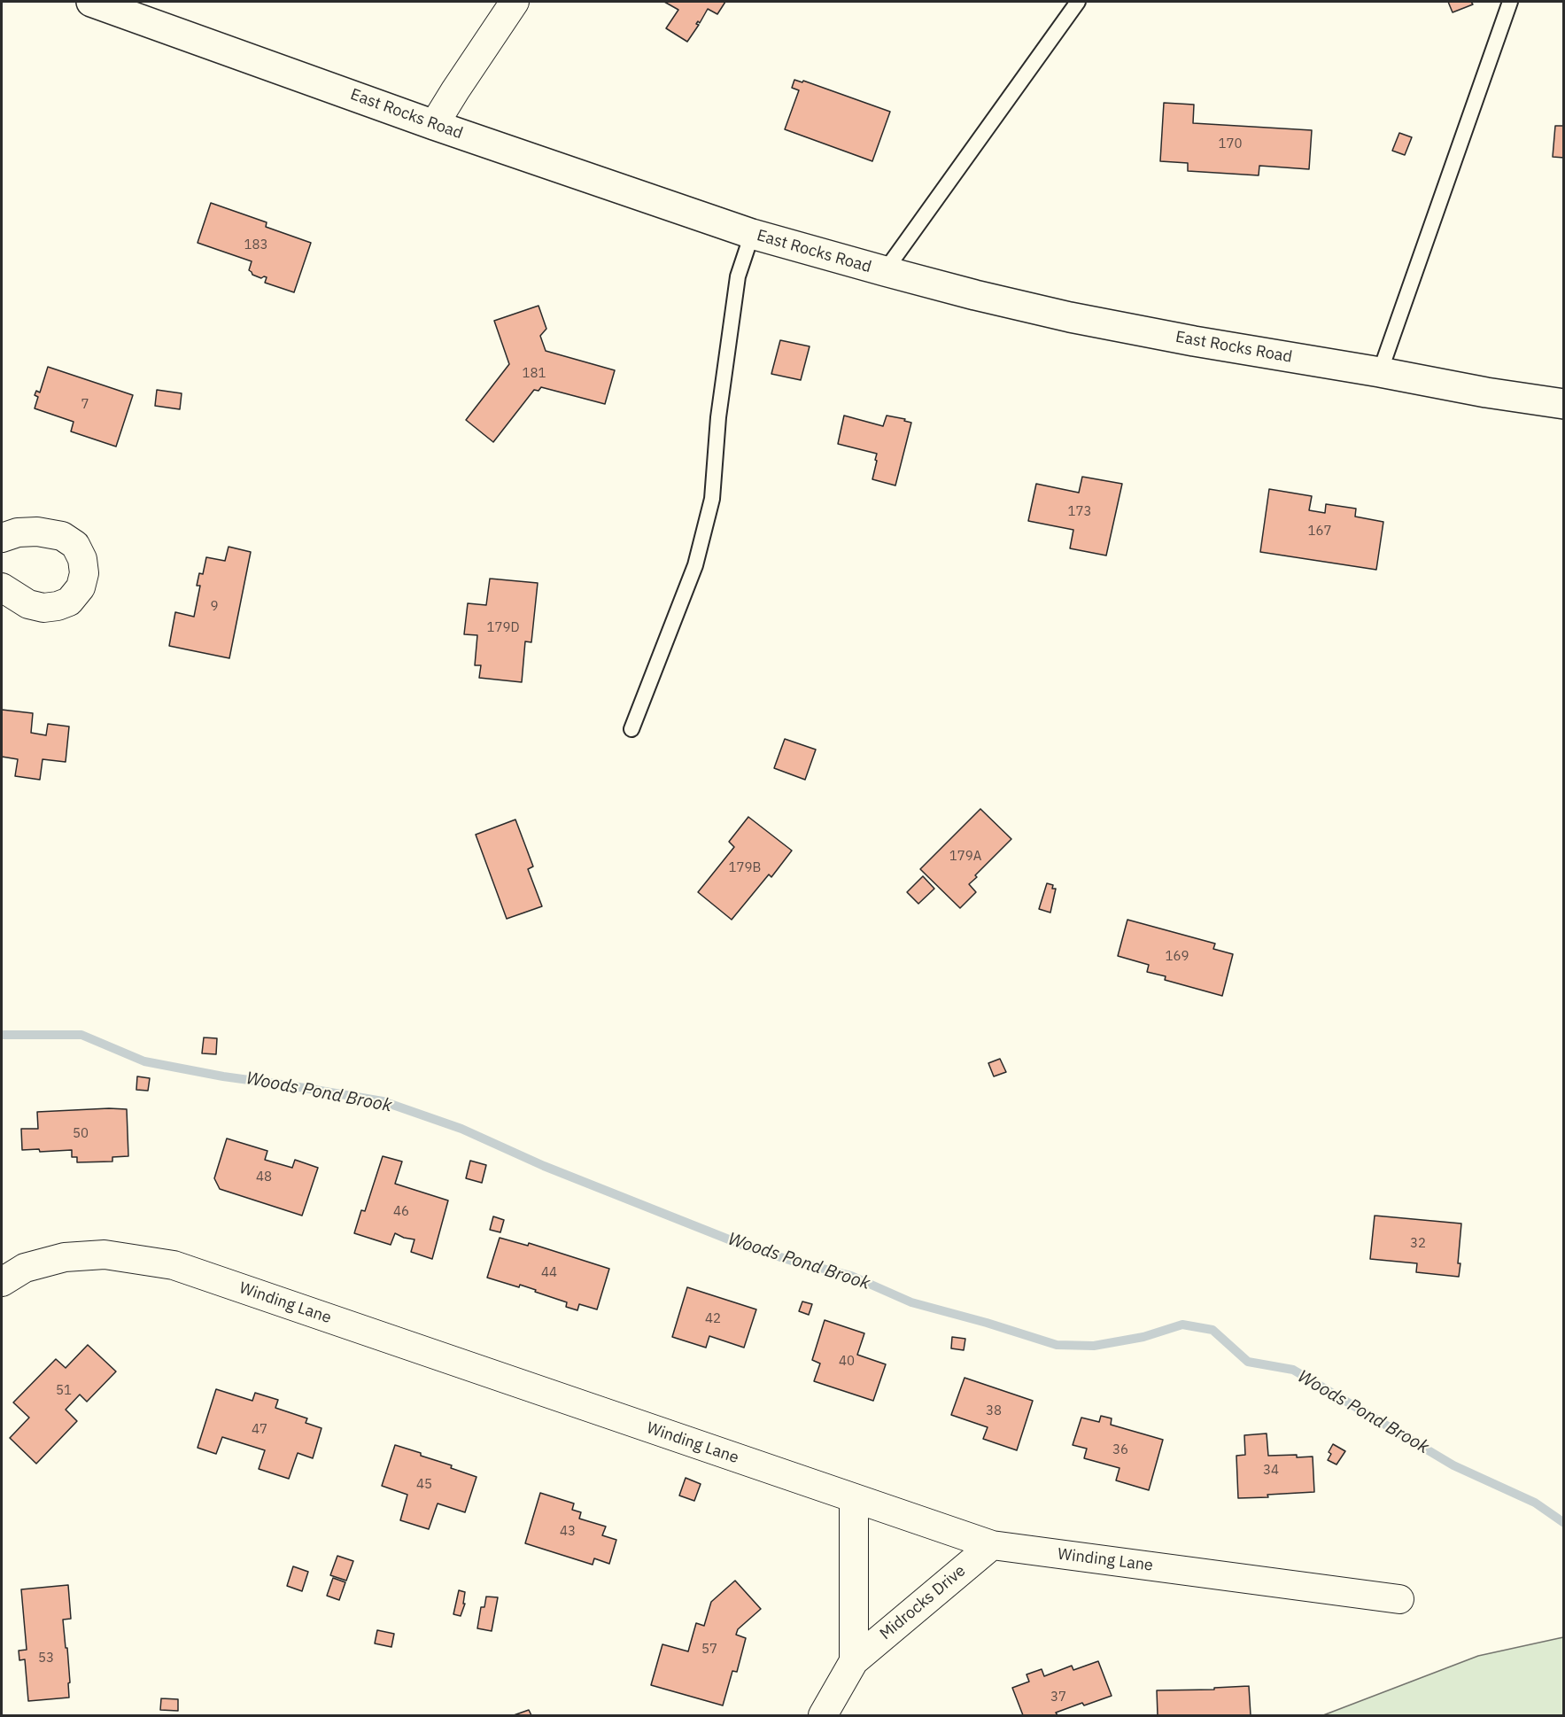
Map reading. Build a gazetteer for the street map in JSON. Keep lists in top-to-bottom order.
{
  "streets": {
    "street": ["East Rocks Road", "Winding Lane", "Midrocks Drive"]
  },
  "crossings": [
    ["Winding Lane", "Midrocks Drive"]
  ],
  "water": ["Woods Pond Brook"],
  "house_numbers": [
    "170",
    "183",
    "181",
    "7",
    "173",
    "167",
    "9",
    "179D",
    "179A",
    "179B",
    "169",
    "50",
    "48",
    "46",
    "32",
    "44",
    "42",
    "40",
    "51",
    "38",
    "47",
    "36",
    "34",
    "45",
    "43",
    "57",
    "53",
    "37"
  ]
}
